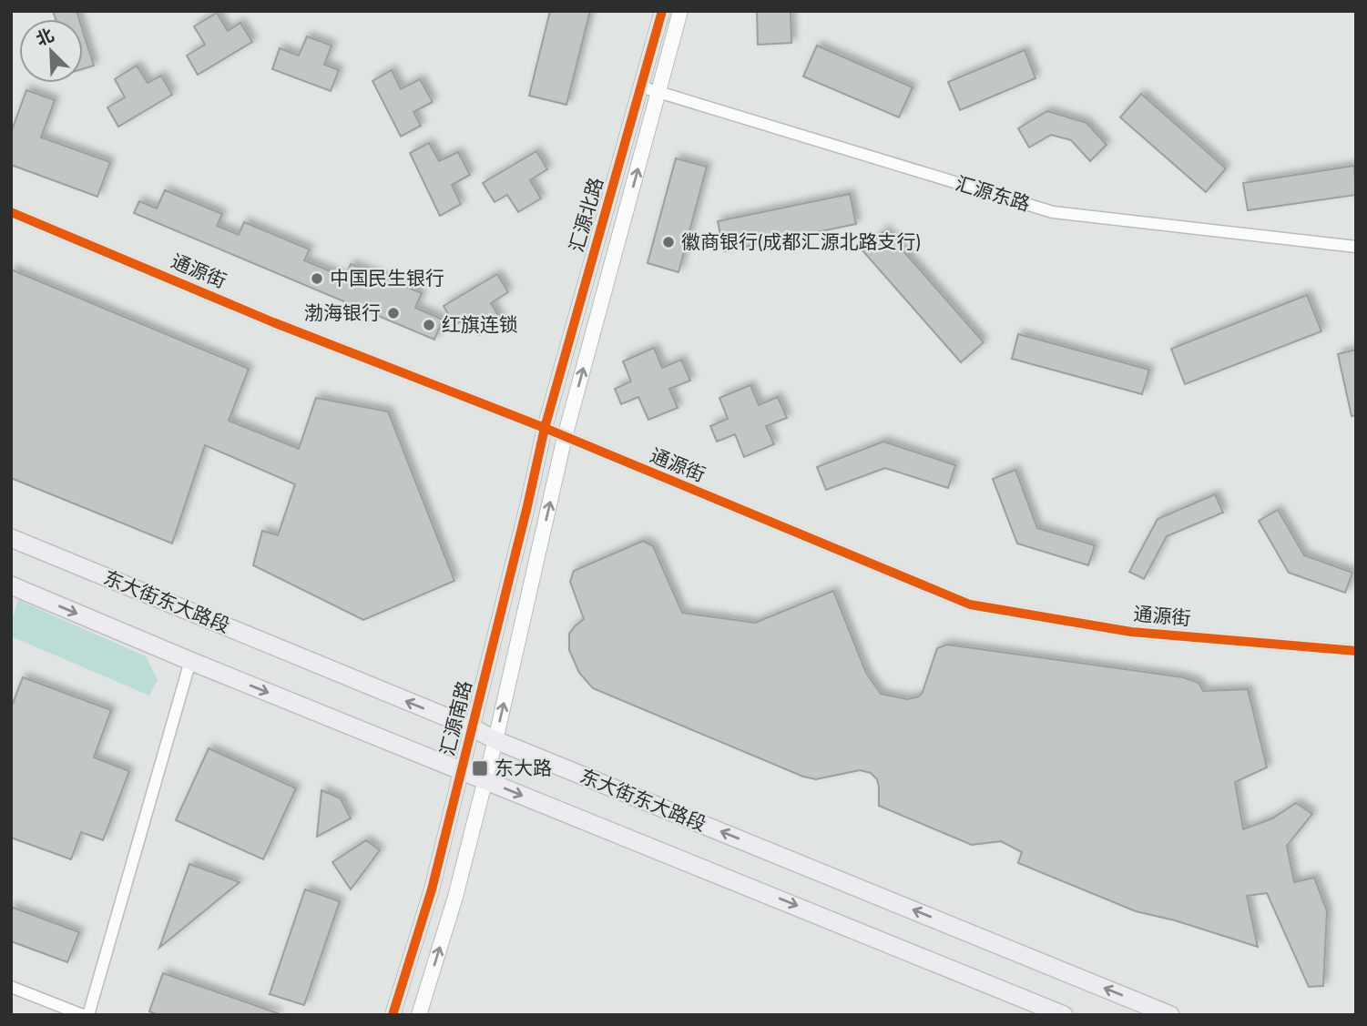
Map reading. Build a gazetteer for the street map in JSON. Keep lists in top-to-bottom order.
{
  "streets": {
    "main road": ["东大街东大路段"],
    "street": [
      "汇源东路",
      "汇源北路",
      "通源街",
      "汇源南路"
    ]
  },
  "crossings": [
    ["汇源东路", "汇源北路"],
    ["汇源北路", "通源街"],
    ["汇源北路", "汇源南路"],
    ["通源街", "汇源南路"],
    ["东大街东大路段", "汇源南路"]
  ],
  "places": {
    "other": [
      "徽商银行(成都汇源北路支行)",
      "中国民生银行",
      "渤海银行",
      "红旗连锁"
    ],
    "transit": ["东大路"]
  },
  "north": "top left"
}
